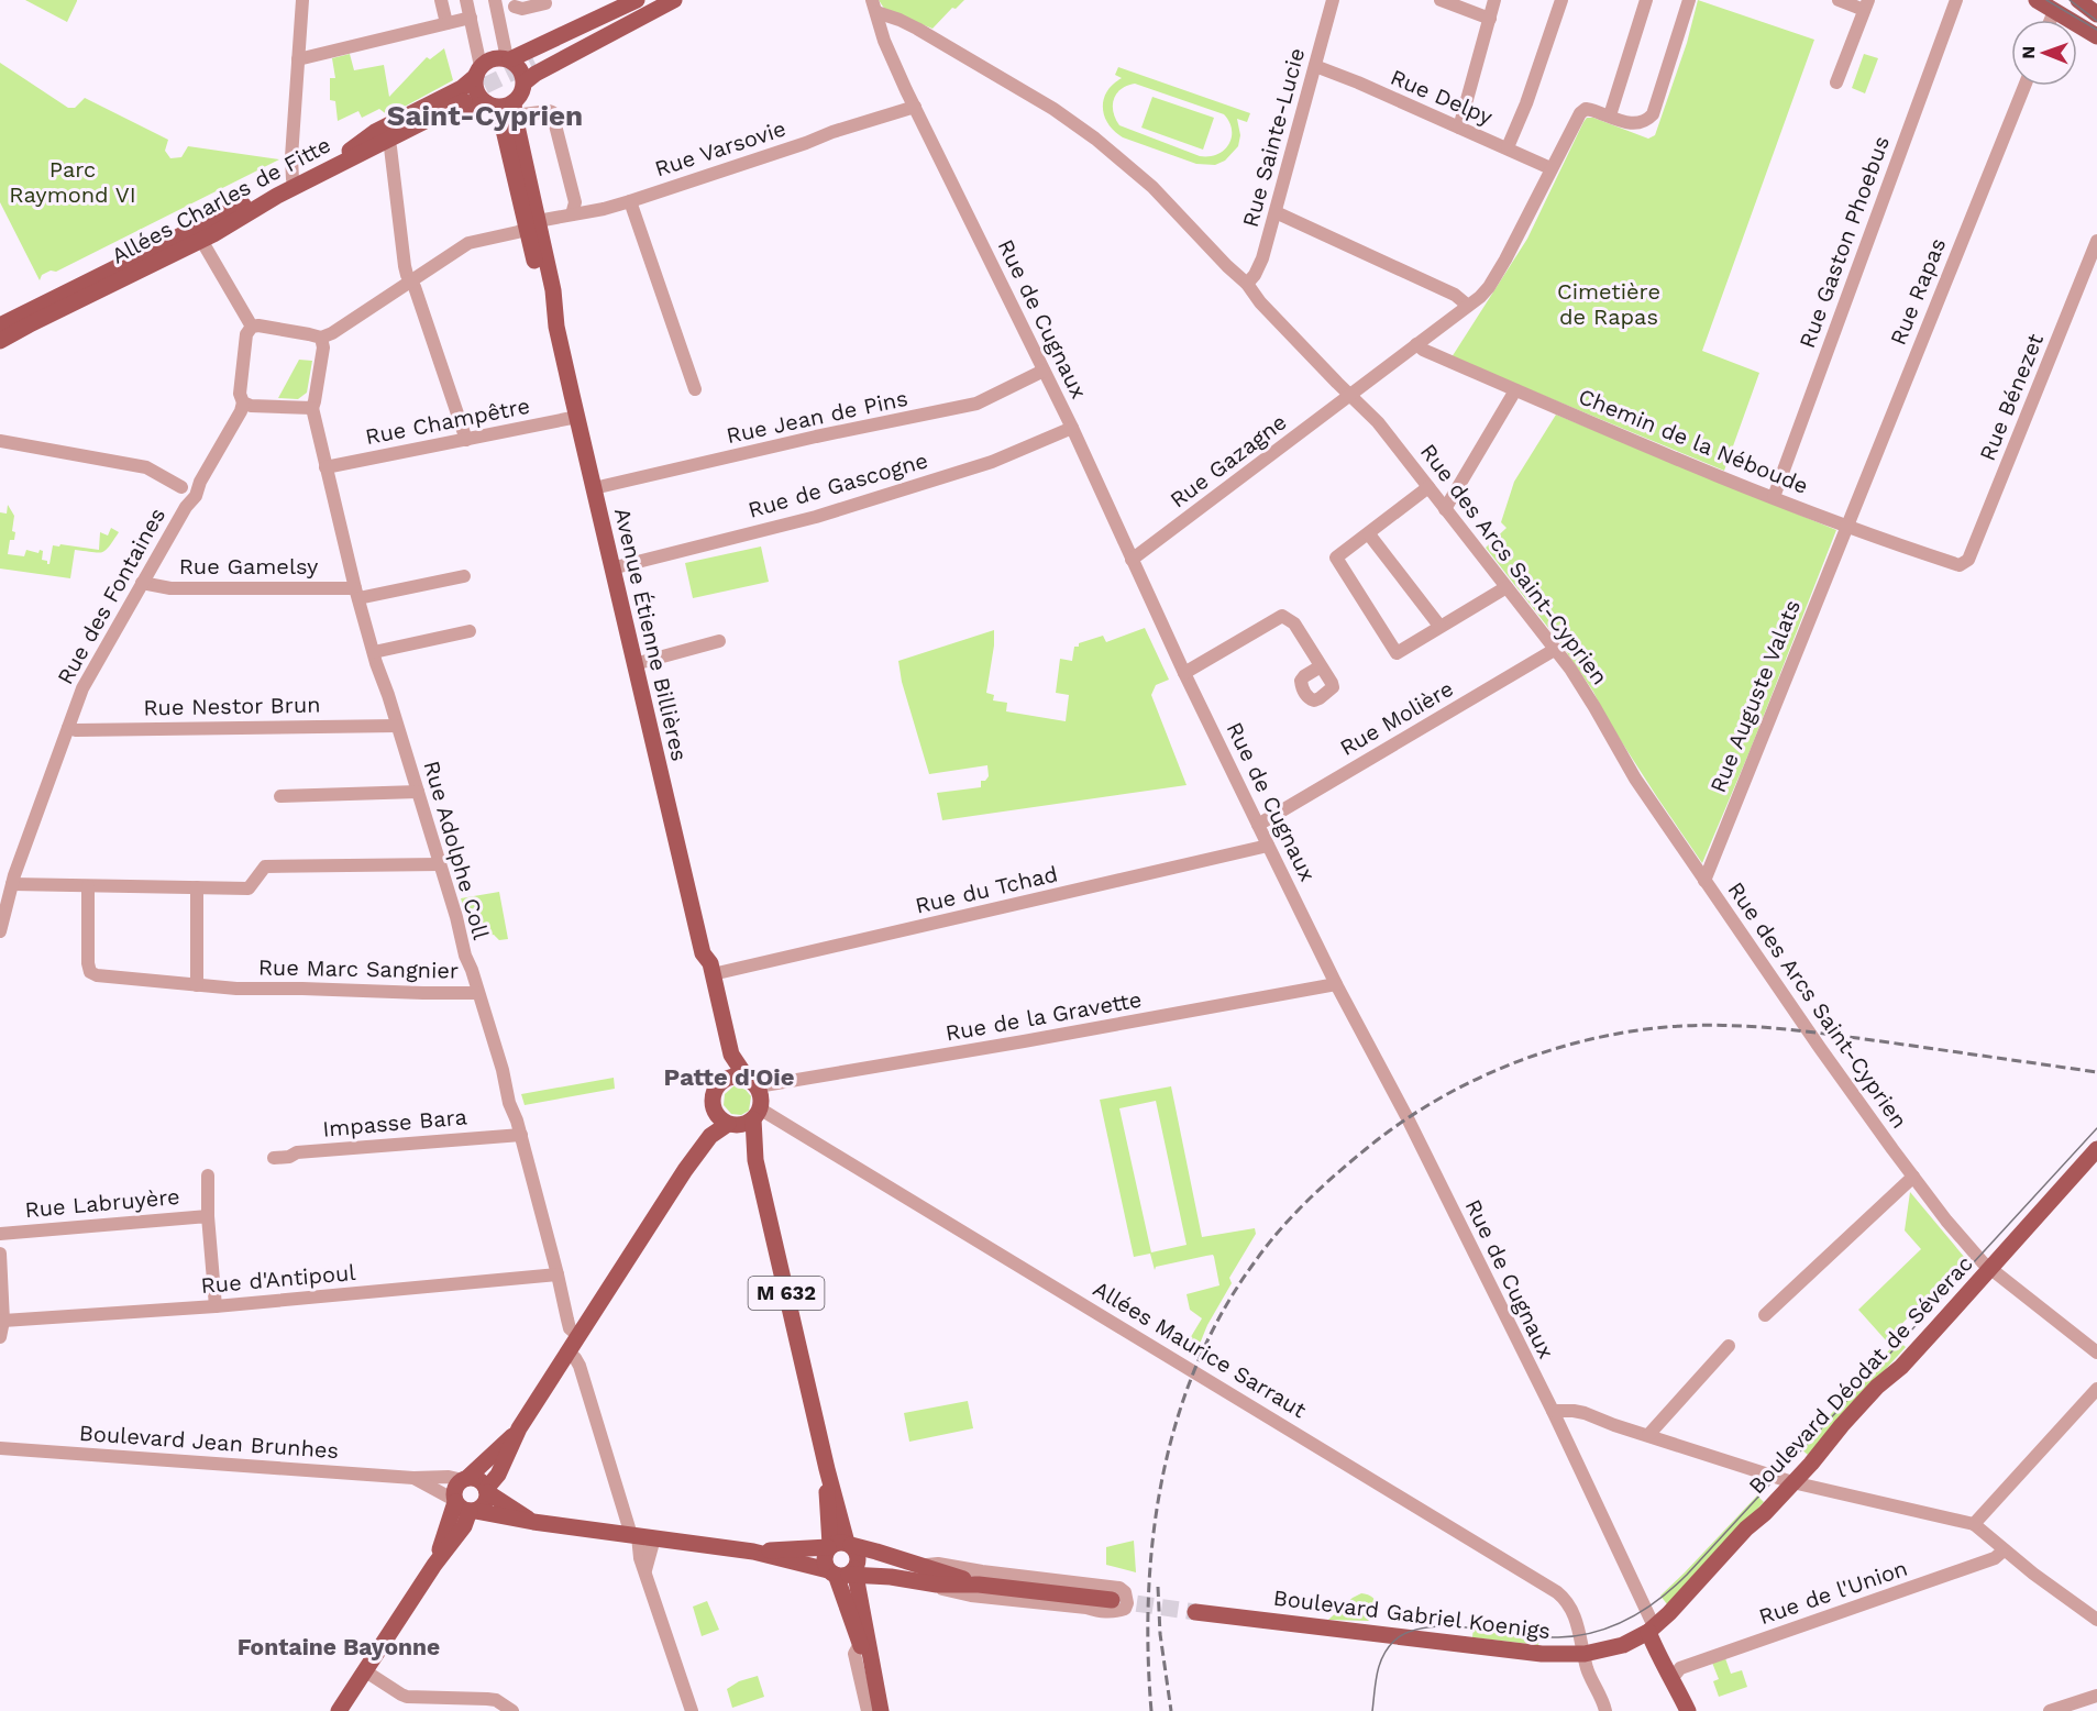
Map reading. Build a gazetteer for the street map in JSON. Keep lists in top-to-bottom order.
{
  "streets": {
    "main road": [
      "Allées Charles de Fitte",
      "Avenue Étienne Billières",
      "M 632",
      "Boulevard Déodat de Séverac",
      "Boulevard Gabriel Koenigs"
    ],
    "street": [
      "Rue Delpy",
      "Rue Sainte-Lucie",
      "Rue Varsovie",
      "Rue Gaston Phoebus",
      "Rue Rapas",
      "Rue de Cugnaux",
      "Rue Bénezet",
      "Rue Jean de Pins",
      "Rue Champêtre",
      "Chemin de la Néboude",
      "Rue Gazagne",
      "Rue de Gascogne",
      "Rue des Arcs Saint-Cyprien",
      "Rue Gamelsy",
      "Rue des Fontaines",
      "Rue Auguste Valats",
      "Rue Nestor Brun",
      "Rue Molière",
      "Rue Adolphe Coll",
      "Rue du Tchad",
      "Rue Marc Sangnier",
      "Rue de la Gravette",
      "Impasse Bara",
      "Rue Labruyère",
      "Rue d'Antipoul",
      "Allées Maurice Sarraut",
      "Boulevard Jean Brunhes",
      "Rue de l'Union"
    ]
  },
  "crossings": [
    ["Rue Delpy", "Rue Sainte-Lucie"],
    ["Rue Delpy", "Rue Gazagne"],
    ["Rue Sainte-Lucie", "Rue des Arcs Saint-Cyprien"],
    ["Rue Varsovie", "Rue de Cugnaux"],
    ["Rue Varsovie", "Rue des Fontaines"],
    ["Rue Varsovie", "Avenue Étienne Billières"],
    ["Rue Varsovie", "Rue Adolphe Coll"],
    ["Rue Gaston Phoebus", "Chemin de la Néboude"],
    ["Rue Rapas", "Chemin de la Néboude"],
    ["Rue Rapas", "Rue Auguste Valats"],
    ["Rue de Cugnaux", "Rue Jean de Pins"],
    ["Rue de Cugnaux", "Rue Gazagne"],
    ["Rue de Cugnaux", "Rue de Gascogne"],
    ["Rue de Cugnaux", "Rue des Arcs Saint-Cyprien"],
    ["Rue de Cugnaux", "Rue Molière"],
    ["Rue de Cugnaux", "Rue du Tchad"],
    ["Rue de Cugnaux", "Rue de la Gravette"],
    ["Rue de Cugnaux", "Boulevard Déodat de Séverac"],
    ["Rue Bénezet", "Chemin de la Néboude"],
    ["Rue Jean de Pins", "Avenue Étienne Billières"],
    ["Rue Champêtre", "Avenue Étienne Billières"],
    ["Rue Champêtre", "Rue Adolphe Coll"],
    ["Chemin de la Néboude", "Rue Gazagne"],
    ["Chemin de la Néboude", "Rue Auguste Valats"],
    ["Rue Gazagne", "Rue des Arcs Saint-Cyprien"],
    ["Rue de Gascogne", "Avenue Étienne Billières"],
    ["Rue des Arcs Saint-Cyprien", "Rue Auguste Valats"],
    ["Rue des Arcs Saint-Cyprien", "Rue Molière"],
    ["Rue des Arcs Saint-Cyprien", "Boulevard Déodat de Séverac"],
    ["Rue Gamelsy", "Rue des Fontaines"],
    ["Rue Gamelsy", "Rue Adolphe Coll"],
    ["Rue des Fontaines", "Rue Nestor Brun"],
    ["Rue des Fontaines", "Rue Adolphe Coll"],
    ["Avenue Étienne Billières", "Rue du Tchad"],
    ["Avenue Étienne Billières", "Rue de la Gravette"],
    ["Avenue Étienne Billières", "M 632"],
    ["Avenue Étienne Billières", "Allées Maurice Sarraut"],
    ["Rue Nestor Brun", "Rue Adolphe Coll"],
    ["Rue Adolphe Coll", "Rue Marc Sangnier"],
    ["Rue Adolphe Coll", "Impasse Bara"],
    ["Rue Adolphe Coll", "Rue d'Antipoul"],
    ["Rue de la Gravette", "M 632"],
    ["Rue de la Gravette", "Allées Maurice Sarraut"],
    ["Rue Labruyère", "Rue d'Antipoul"],
    ["M 632", "Allées Maurice Sarraut"],
    ["Allées Maurice Sarraut", "Boulevard Gabriel Koenigs"],
    ["Boulevard Déodat de Séverac", "Boulevard Gabriel Koenigs"]
  ],
  "districts": ["Saint-Cyprien", "Patte d'Oie", "Fontaine Bayonne"],
  "parks": ["Parc Raymond VI", "Cimetière de Rapas"],
  "north": "left"
}
